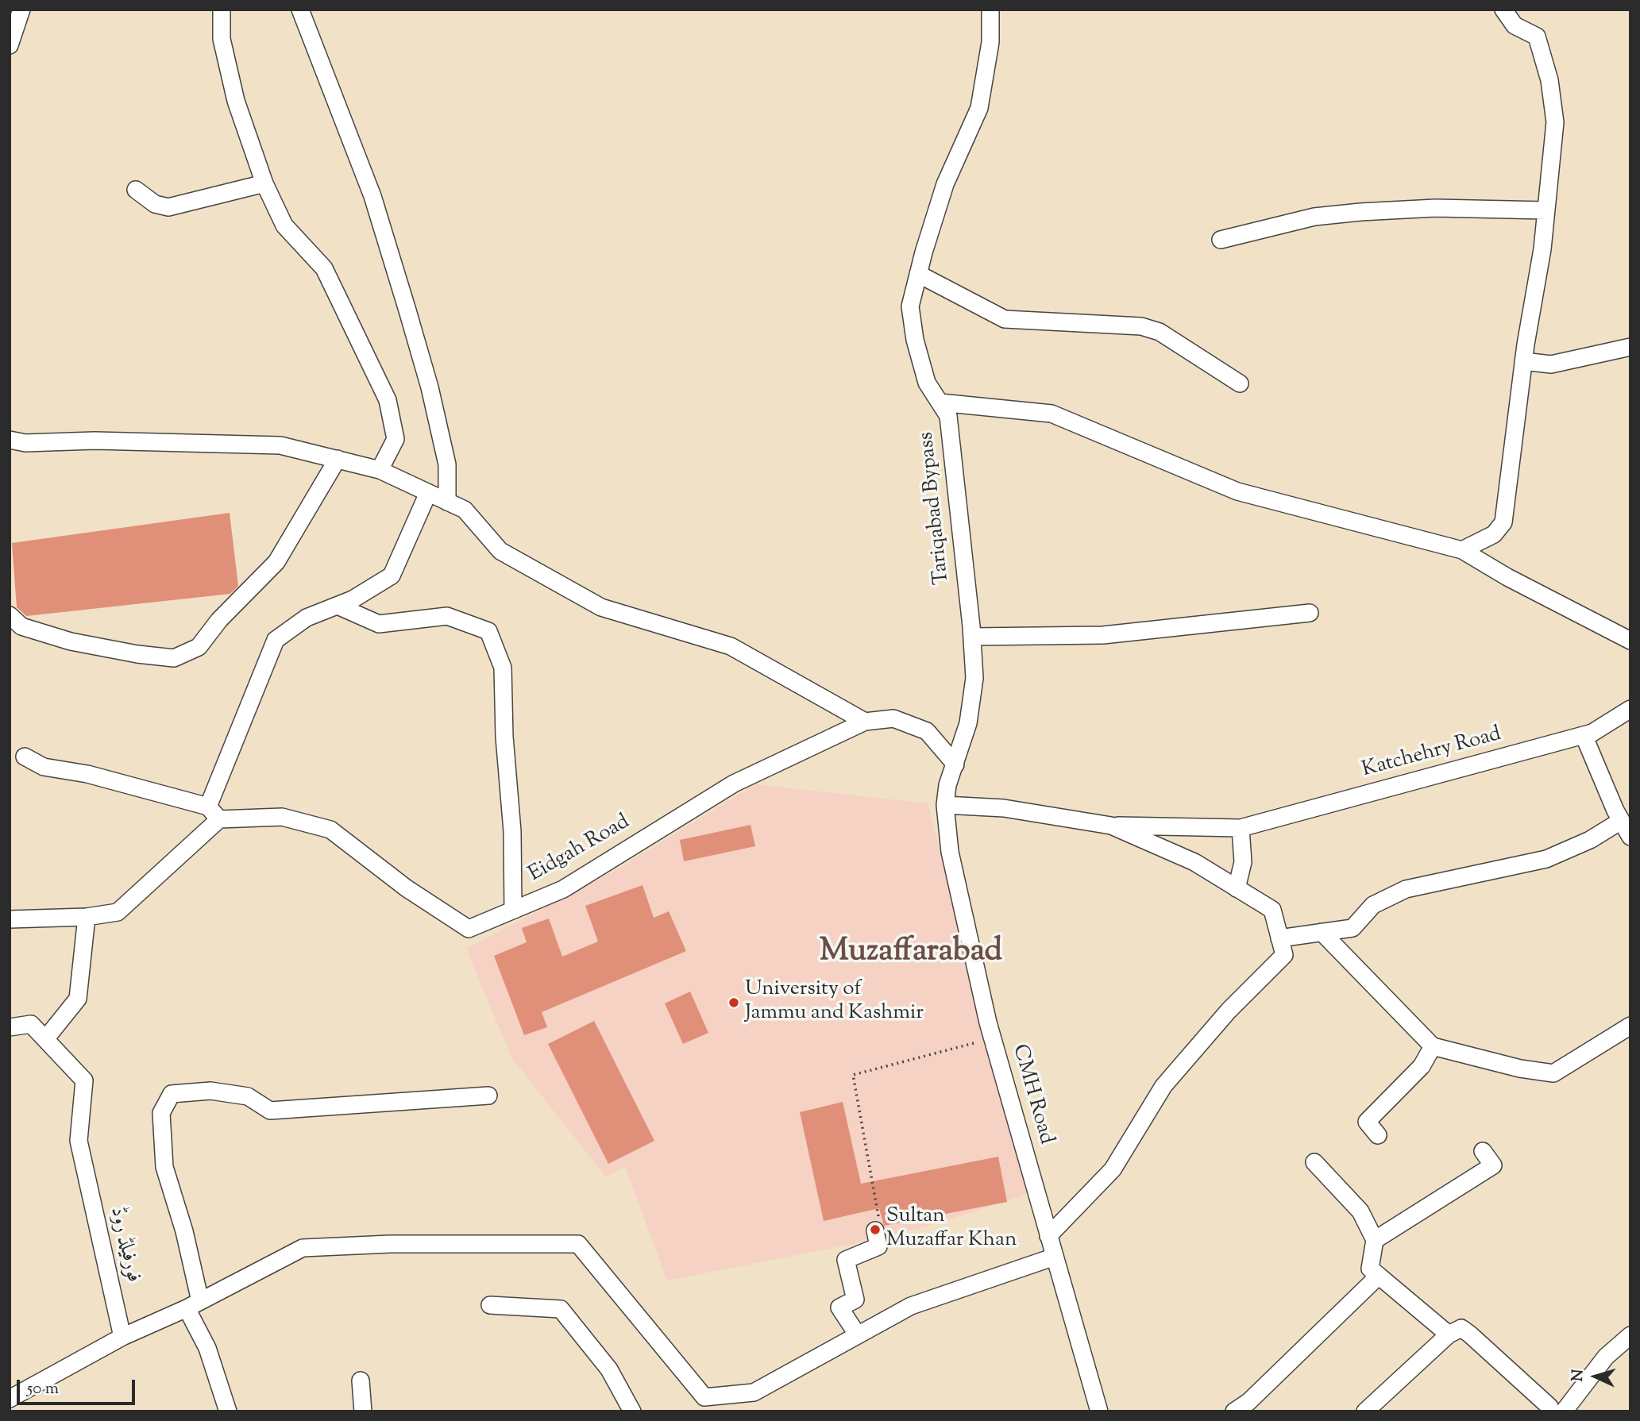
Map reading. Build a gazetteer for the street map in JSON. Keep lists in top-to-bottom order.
{
  "streets": {
    "street": [
      "Tariqabad Bypass",
      "Katchehry Road",
      "Eidgah Road",
      "CMH Road",
      "فورفیلڈ روڈ"
    ]
  },
  "crossings": [
    ["Tariqabad Bypass", "Eidgah Road"],
    ["Tariqabad Bypass", "CMH Road"]
  ],
  "districts": ["Muzaffarabad"],
  "places": ["University of Jammu and Kashmir", "Sultan Muzaffar Khan"],
  "scale_bar": "50 m",
  "north": "left"
}
